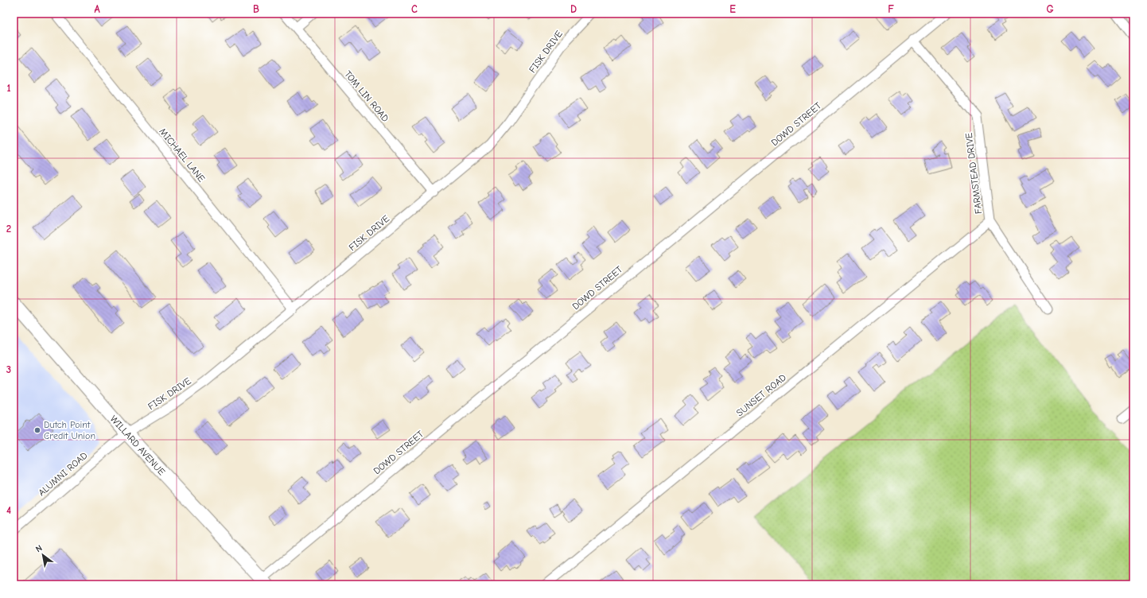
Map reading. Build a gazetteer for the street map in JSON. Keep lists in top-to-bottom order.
{
  "streets": {
    "main road": ["WILLARD AVENUE"],
    "street": [
      "FISK DRIVE",
      "TOM LIN ROAD",
      "DOWD STREET",
      "MICHAEL LANE",
      "FARMSTEAD DRIVE",
      "SUNSET ROAD",
      "ALUMNI ROAD"
    ]
  },
  "crossings": [
    ["FISK DRIVE", "TOM LIN ROAD"],
    ["FISK DRIVE", "MICHAEL LANE"],
    ["FISK DRIVE", "WILLARD AVENUE"],
    ["FISK DRIVE", "ALUMNI ROAD"],
    ["DOWD STREET", "FARMSTEAD DRIVE"],
    ["DOWD STREET", "WILLARD AVENUE"],
    ["FARMSTEAD DRIVE", "SUNSET ROAD"],
    ["WILLARD AVENUE", "ALUMNI ROAD"]
  ],
  "places": ["Dutch Point Credit Union"],
  "north": "top left",
  "grid": {
    "columns": [
      "A",
      "B",
      "C",
      "D",
      "E",
      "F",
      "G"
    ],
    "rows": [
      "1",
      "2",
      "3",
      "4"
    ]
  }
}
